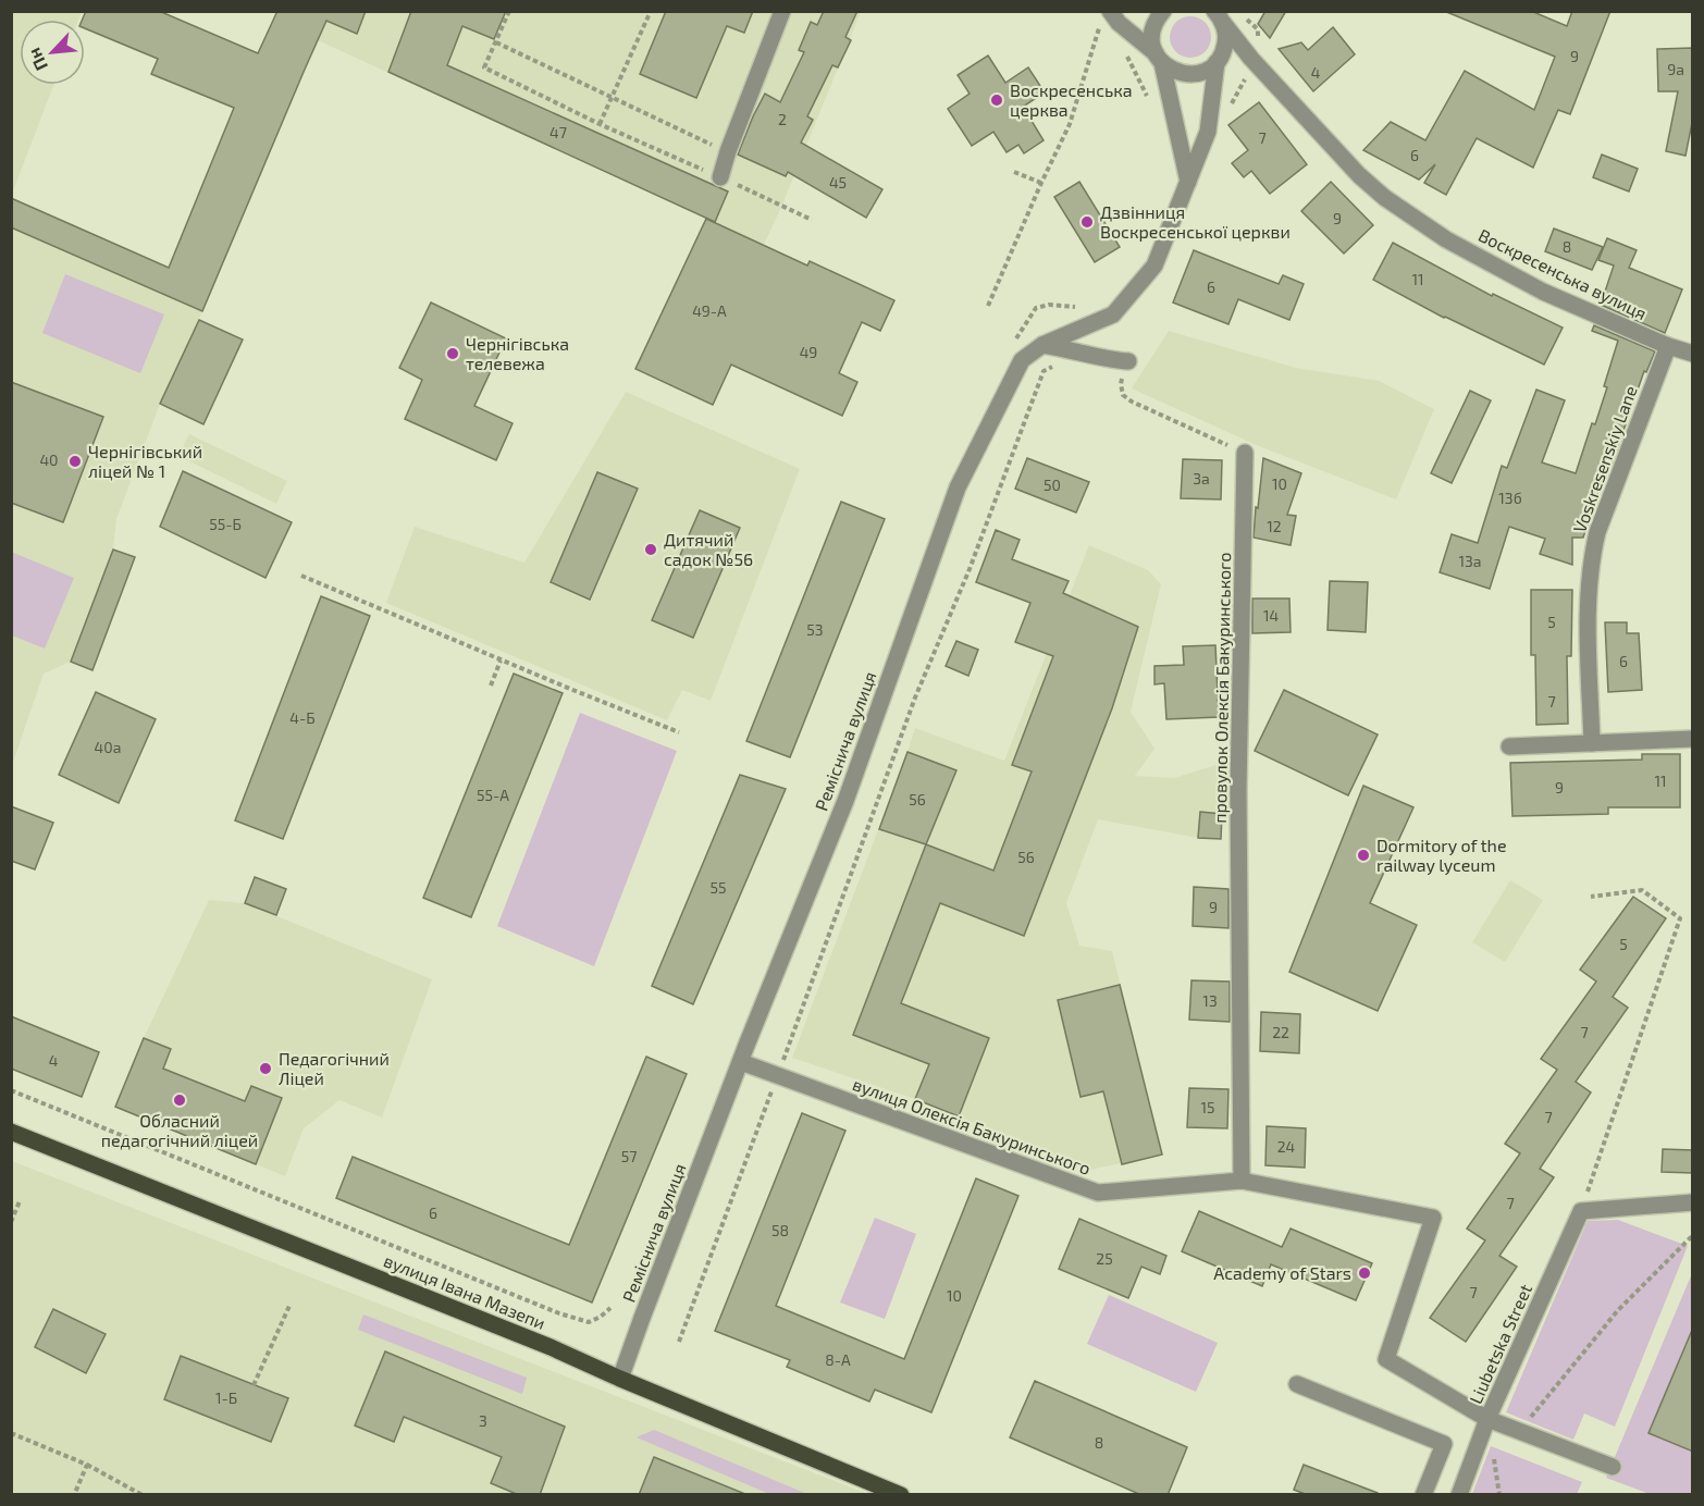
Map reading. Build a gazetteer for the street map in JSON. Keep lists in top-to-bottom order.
{
  "streets": {
    "main road": ["вулиця Івана Мазепи"],
    "street": [
      "Воскресенська вулиця",
      "Voskresenskiy Lane",
      "провулок Олексія Бакуринського",
      "Реміснича вулиця",
      "вулиця Олексія Бакуринського",
      "Liubetska Street"
    ]
  },
  "crossings": [
    ["Воскресенська вулиця", "Voskresenskiy Lane"],
    ["Воскресенська вулиця", "Реміснича вулиця"],
    ["провулок Олексія Бакуринського", "вулиця Олексія Бакуринського"],
    ["Реміснича вулиця", "вулиця Олексія Бакуринського"],
    ["Реміснича вулиця", "вулиця Івана Мазепи"],
    ["вулиця Олексія Бакуринського", "Liubetska Street"]
  ],
  "places": [
    "Воскресенська церква",
    "Дзвінниця Воскресенської церкви",
    "Чернігівська телевежа",
    "Чернігівський ліцей № 1",
    "Дитячий садок №56",
    "Dormitory of the railway lyceum",
    "Педагогічний Ліцей",
    "Обласний педагогічний ліцей",
    "Academy of Stars"
  ],
  "house_numbers": [
    "9",
    "9а",
    "4",
    "2",
    "47",
    "7",
    "6",
    "45",
    "9",
    "8",
    "11",
    "6",
    "49-А",
    "49",
    "40",
    "3а",
    "10",
    "50",
    "13б",
    "55-Б",
    "12",
    "13а",
    "14",
    "5",
    "53",
    "6",
    "7",
    "4-Б",
    "40а",
    "11",
    "9",
    "55-А",
    "56",
    "56",
    "55",
    "9",
    "5",
    "13",
    "22",
    "7",
    "4",
    "15",
    "7",
    "24",
    "57",
    "7",
    "6",
    "58",
    "25",
    "7",
    "10",
    "8-А",
    "1-Б",
    "3",
    "8"
  ],
  "north": "bottom left"
}
